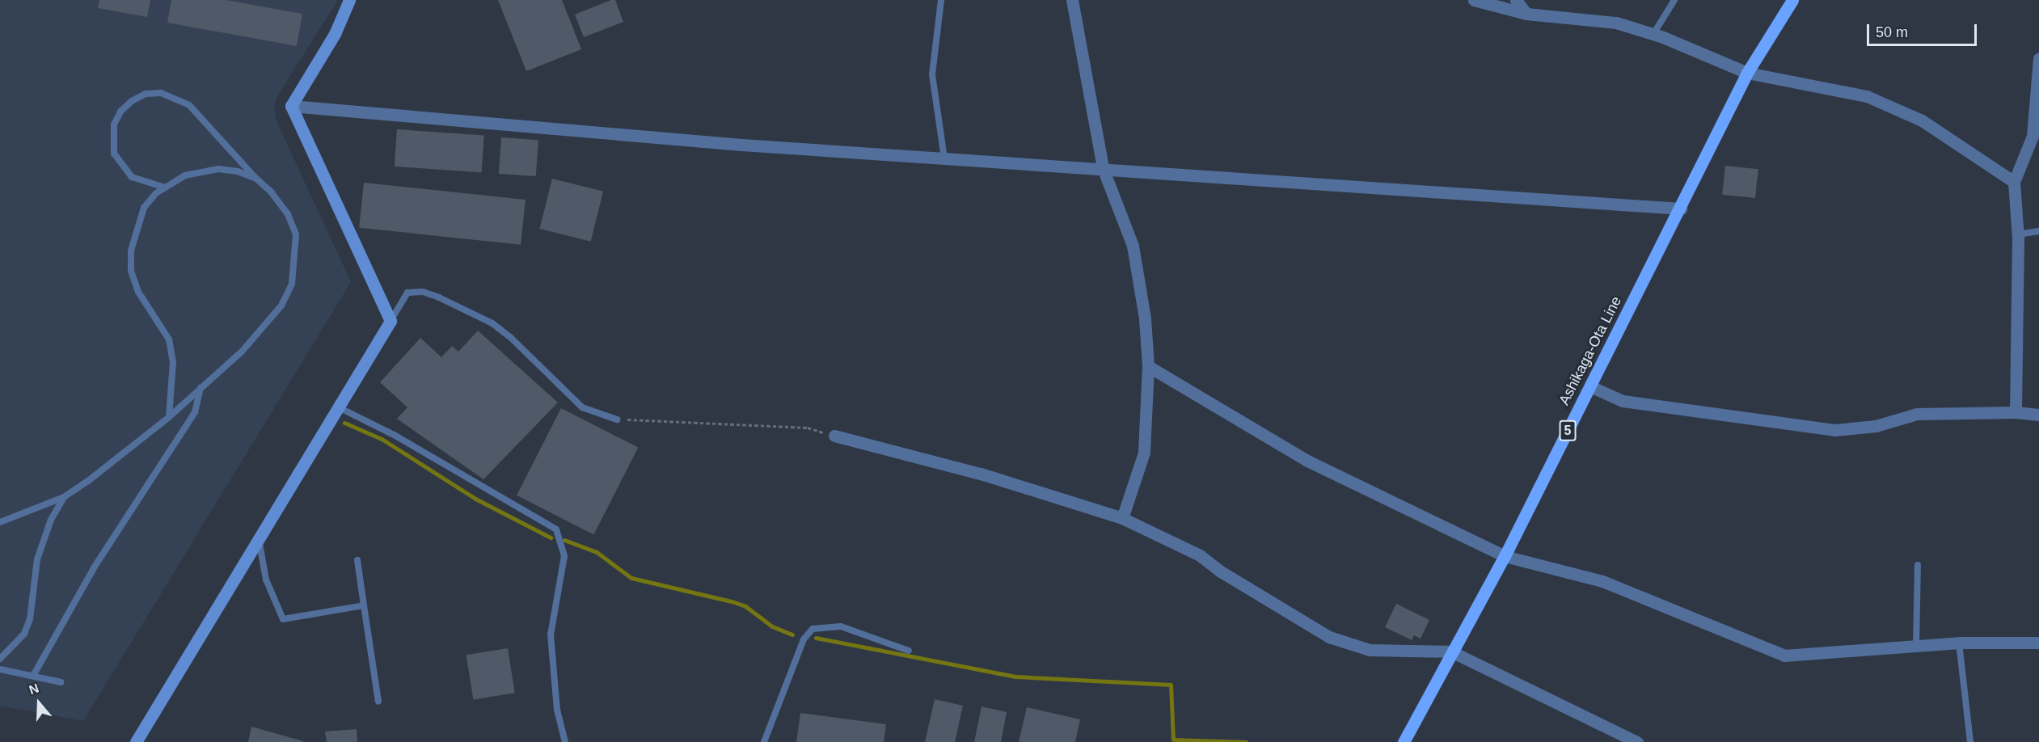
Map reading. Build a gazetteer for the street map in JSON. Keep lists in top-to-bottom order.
{
  "streets": {
    "main road": ["Ashikaga-Ota Line", "5"]
  },
  "scale_bar": "50 m",
  "north": "top"
}
